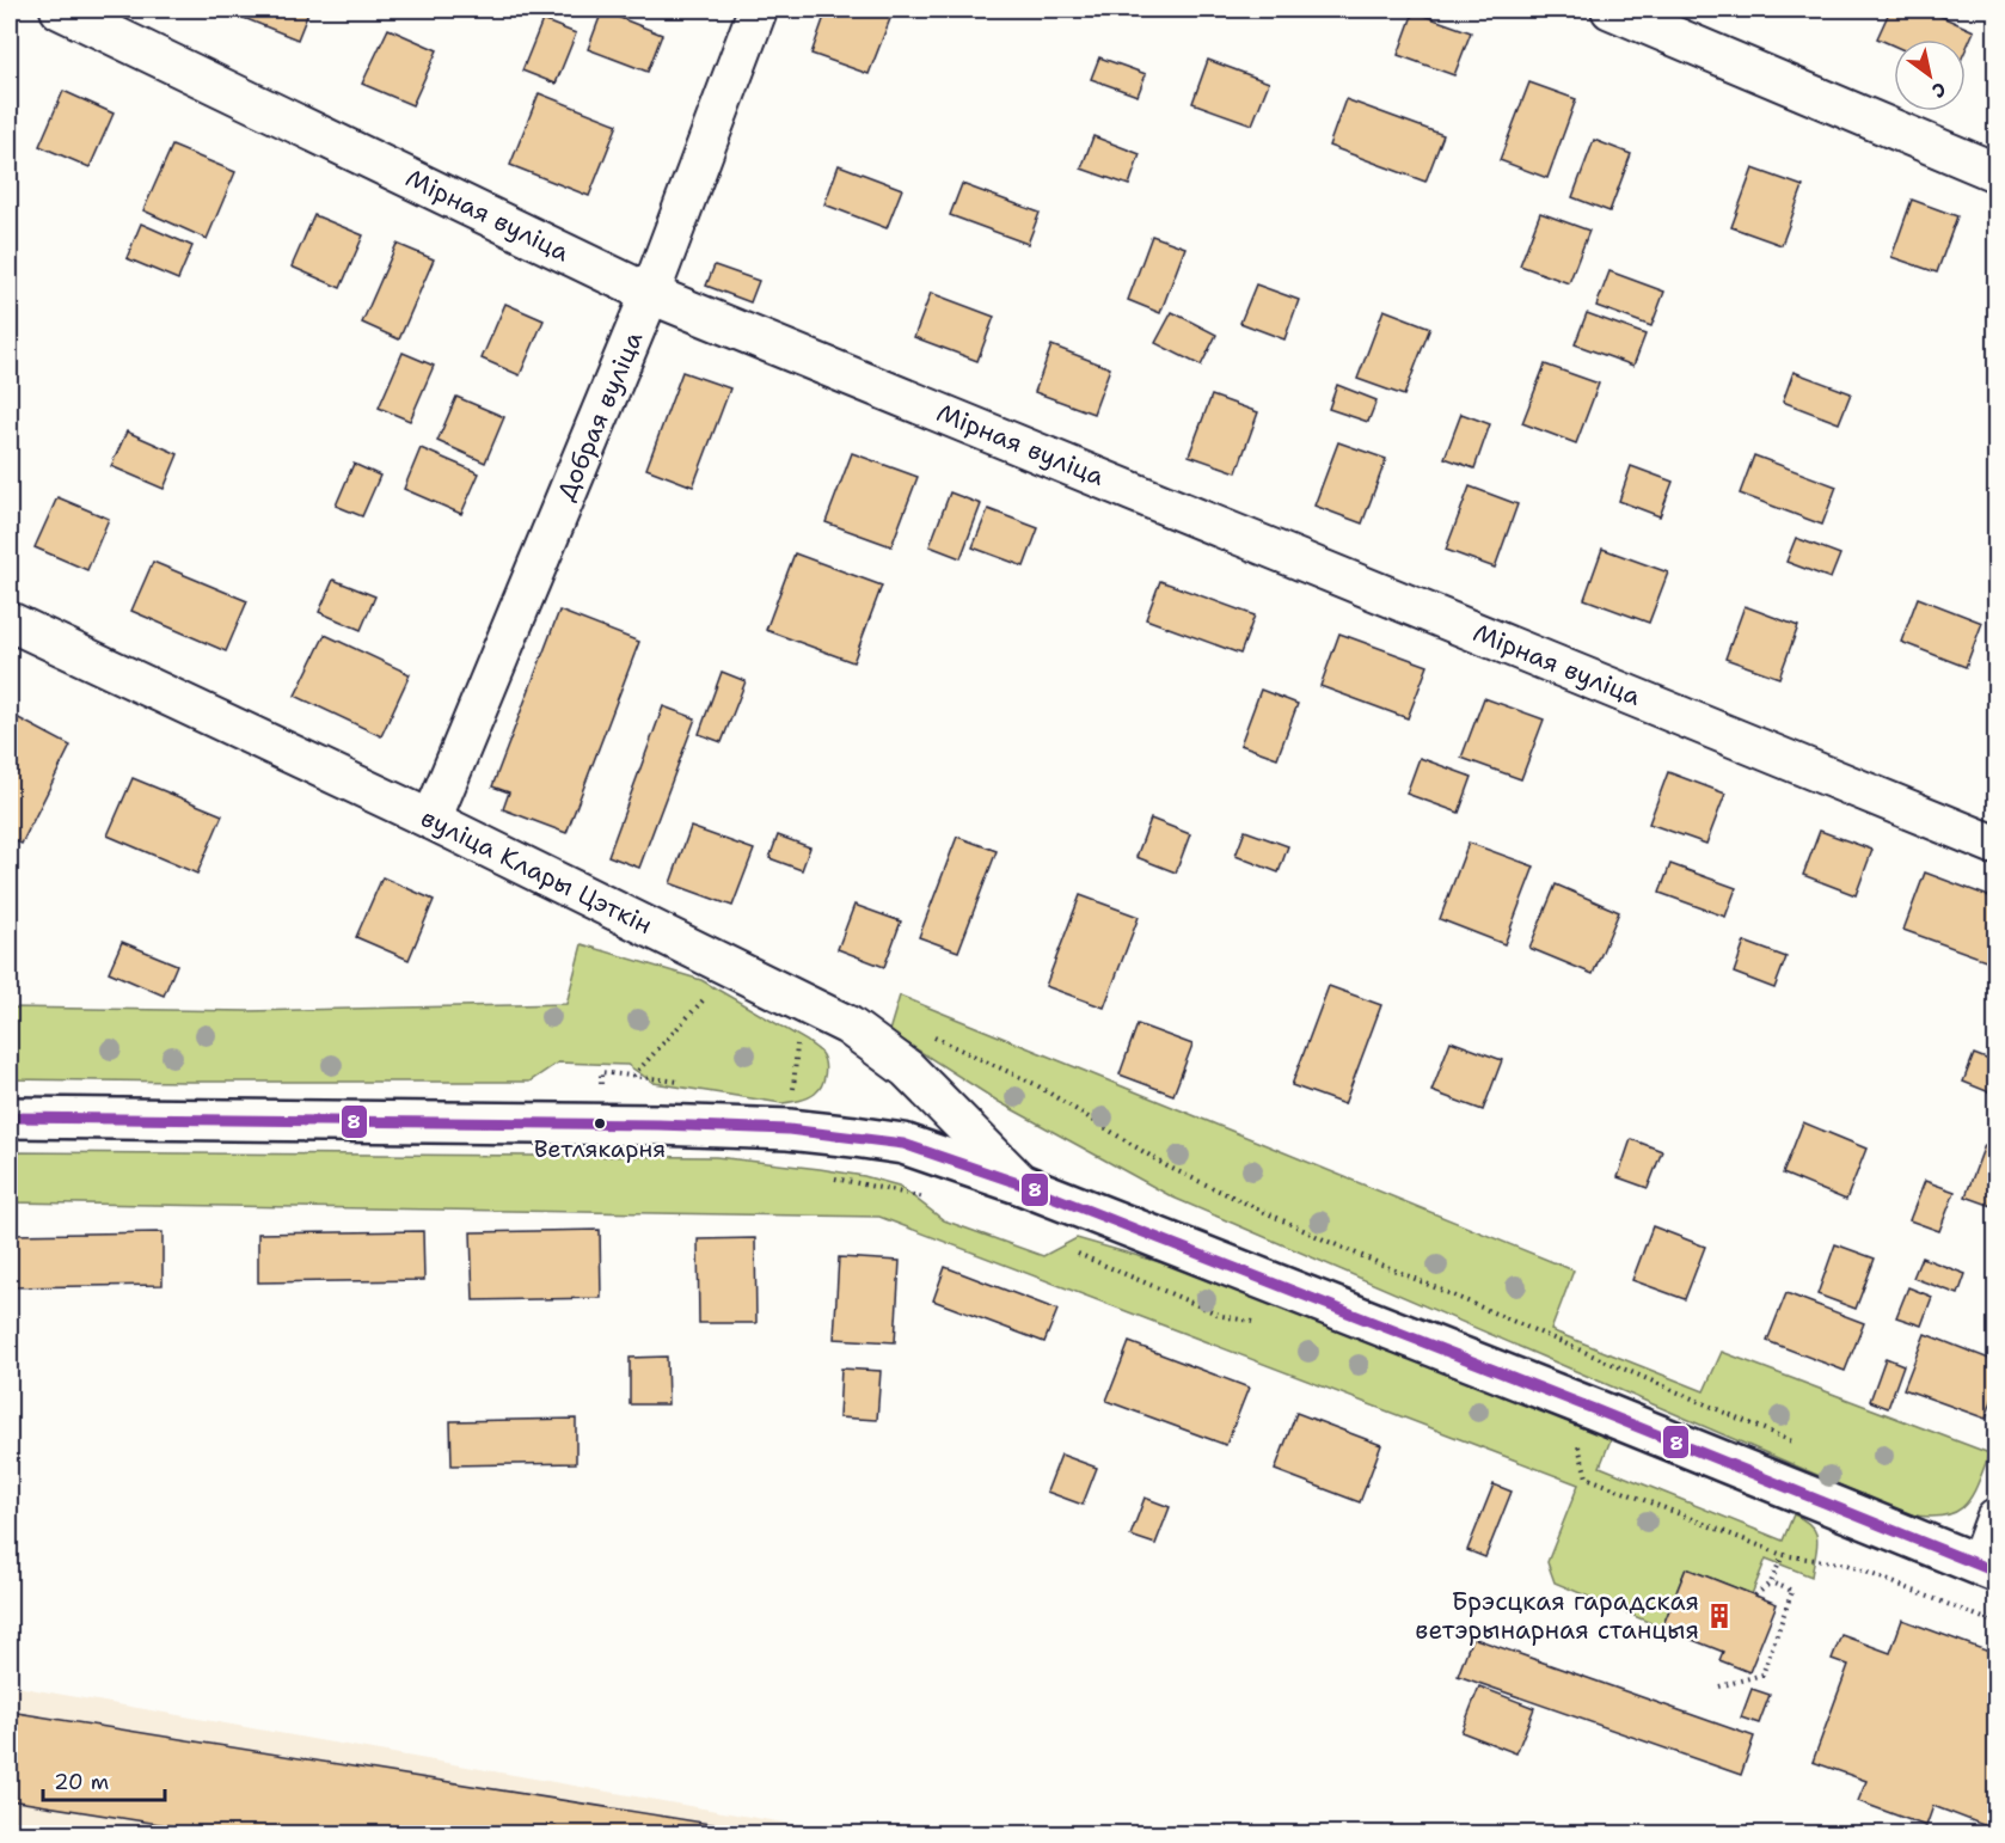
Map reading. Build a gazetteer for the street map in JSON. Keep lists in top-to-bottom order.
{
  "streets": {
    "street": ["Мірная вуліца", "Добрая вуліца", "вуліца Клары Цэткін"]
  },
  "crossings": [
    ["Мірная вуліца", "Добрая вуліца"],
    ["Добрая вуліца", "вуліца Клары Цэткін"]
  ],
  "places": {
    "other": ["Ветлякарня"],
    "building": ["Брэсцкая гарадская ветэрынарная станцыя"]
  },
  "lines": ["transit line 8"],
  "scale_bar": "20 m",
  "north": "bottom right"
}
